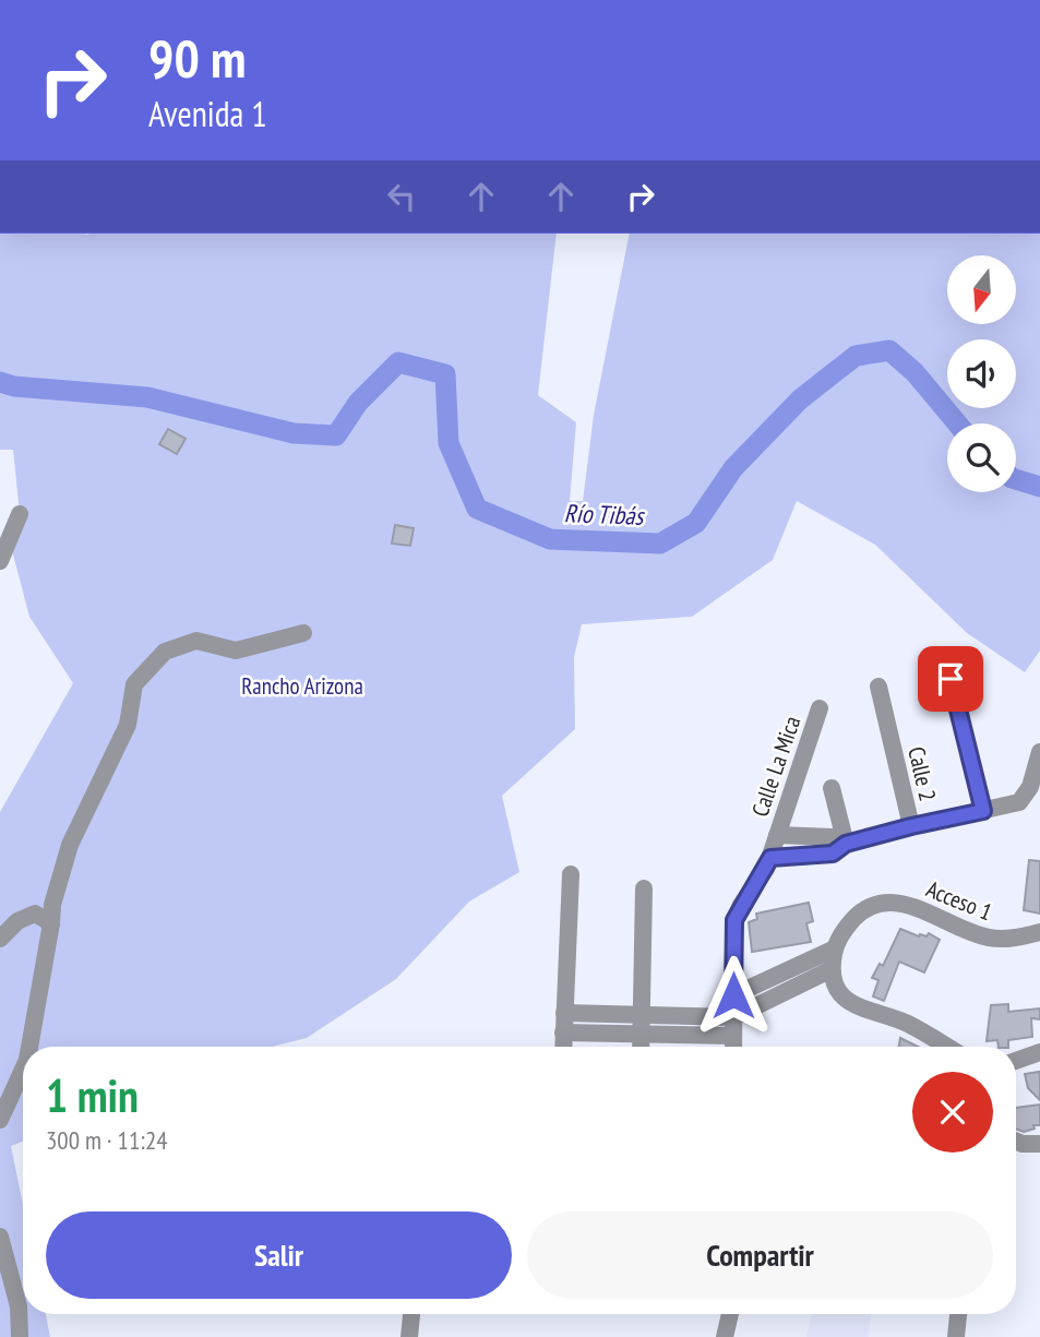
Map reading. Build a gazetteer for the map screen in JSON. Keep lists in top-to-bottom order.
{
  "streets": {
    "street": ["Calle La Mica", "Calle 2", "Acceso 1"]
  },
  "water": ["Río Tibás"],
  "parks": ["Rancho Arizona"],
  "north": "bottom",
  "page": {
    "turn": ["90 m", "Avenida 1"],
    "heading": ["1 min", "300 m · 11:24"],
    "buttons": ["Salir", "Compartir"]
  }
}
